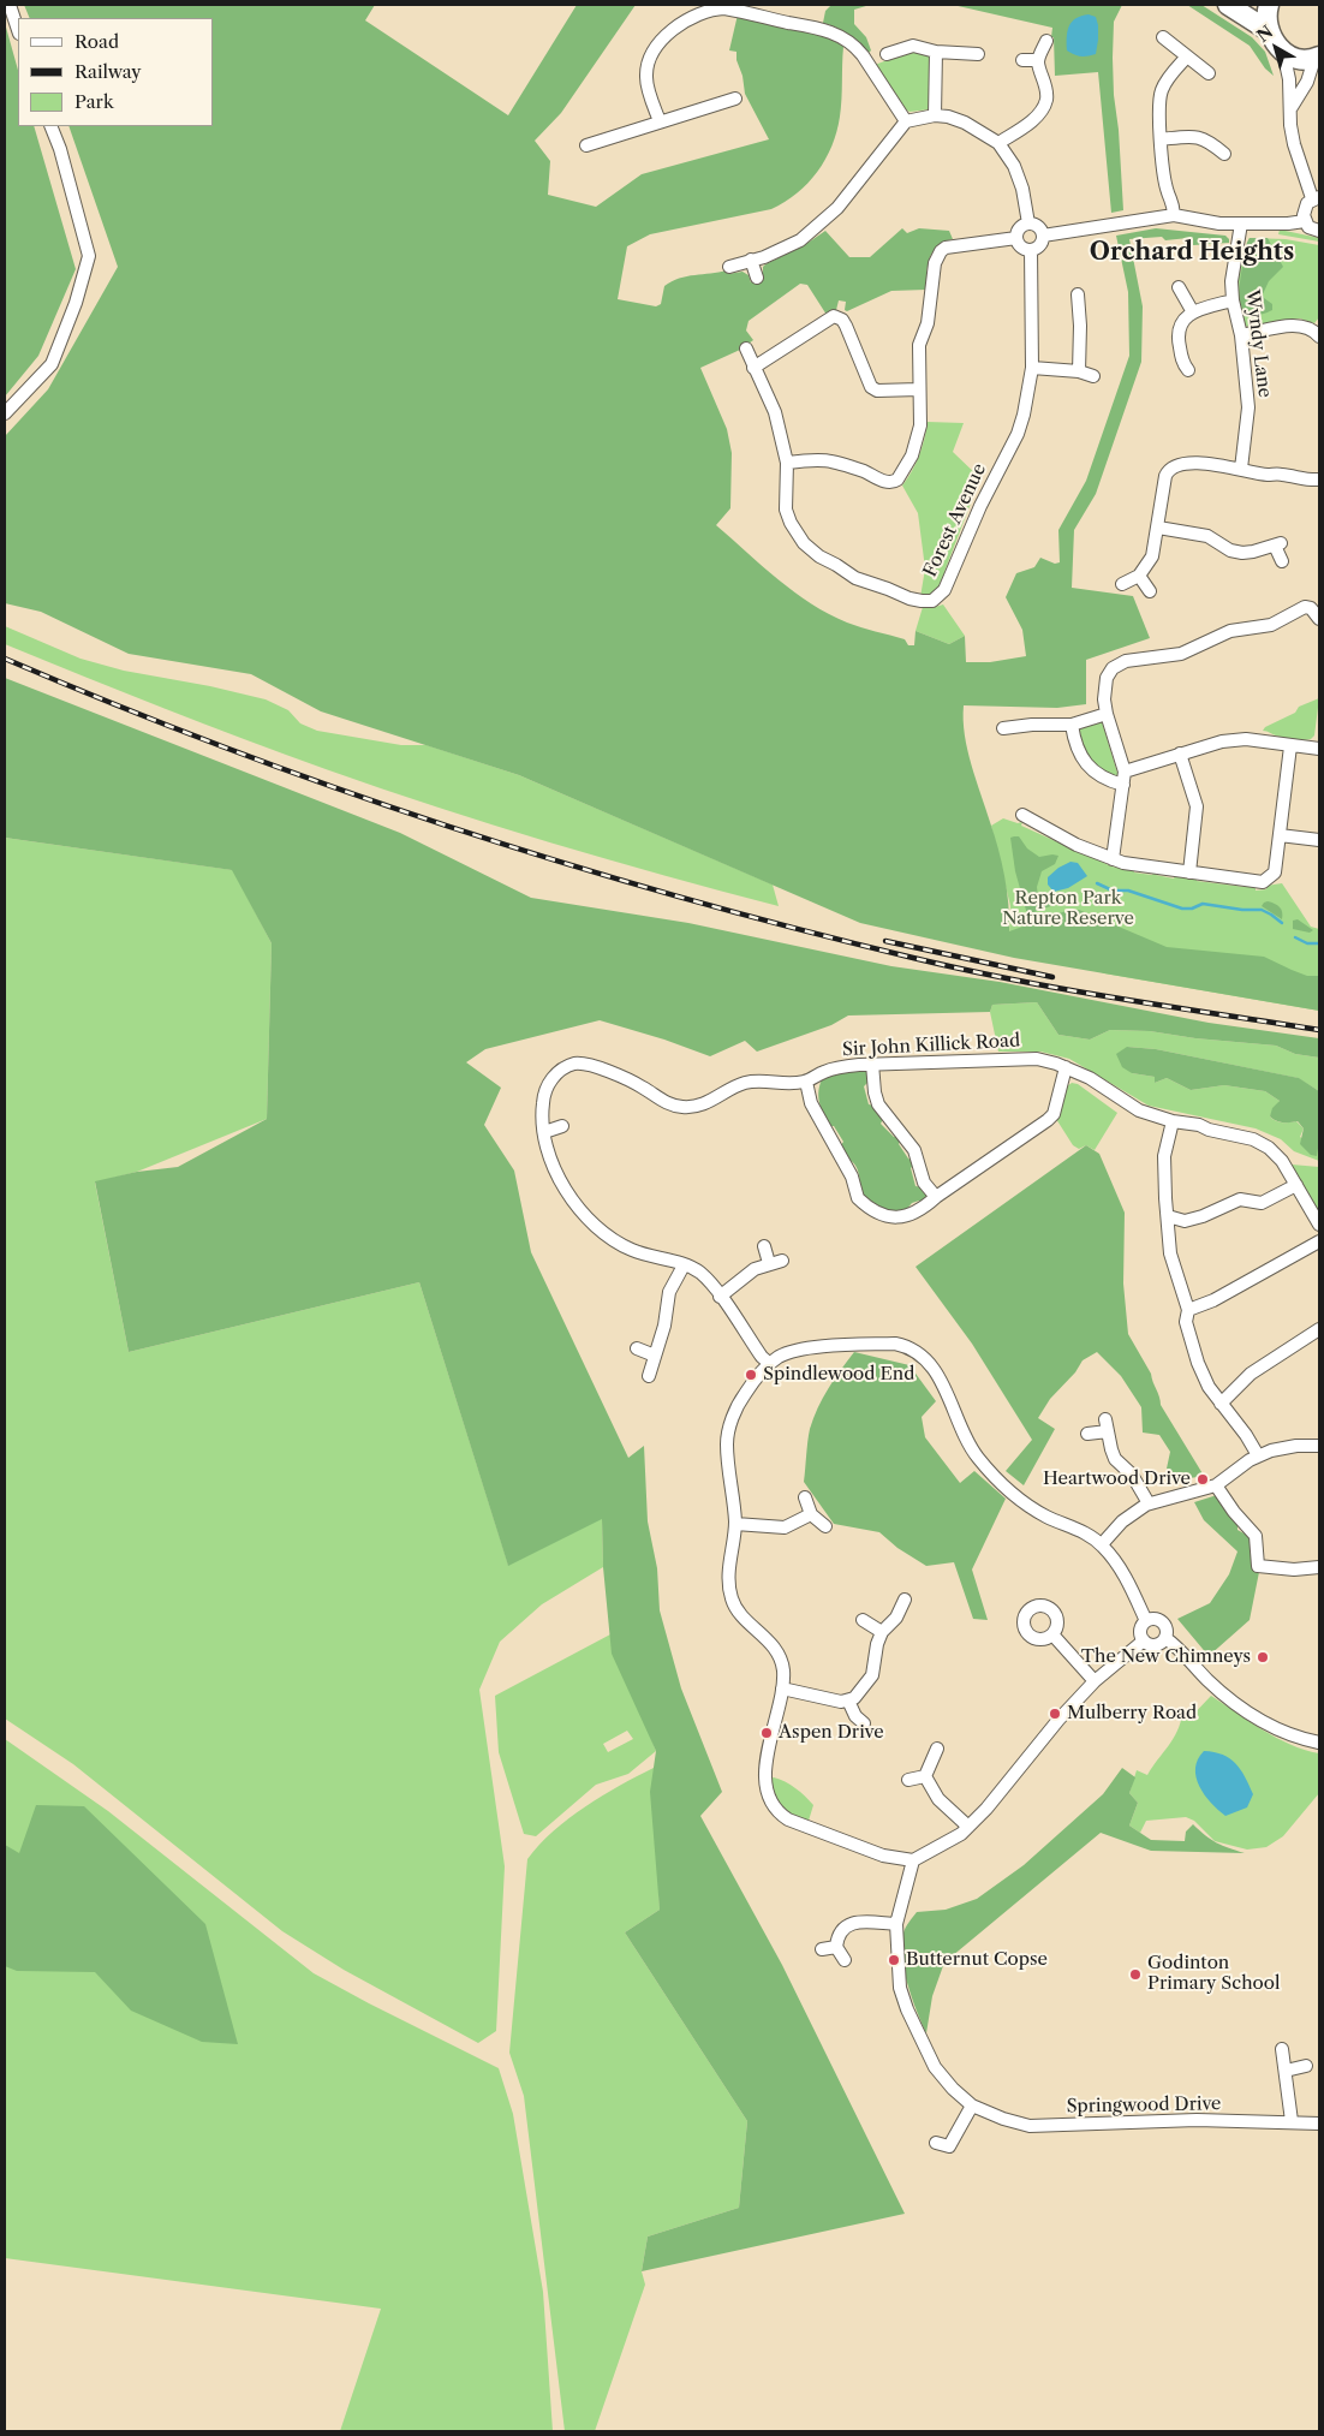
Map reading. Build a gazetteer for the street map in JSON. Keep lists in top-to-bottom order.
{
  "streets": {
    "street": [
      "Wyndy Lane",
      "Forest Avenue",
      "Sir John Killick Road",
      "Springwood Drive"
    ]
  },
  "districts": ["Orchard Heights"],
  "parks": ["Repton Park Nature Reserve"],
  "places": [
    "Spindlewood End",
    "Heartwood Drive",
    "The New Chimneys",
    "Mulberry Road",
    "Aspen Drive",
    "Butternut Copse",
    "Godinton Primary School"
  ],
  "legend": ["Road", "Railway", "Park"],
  "north": "top left"
}
